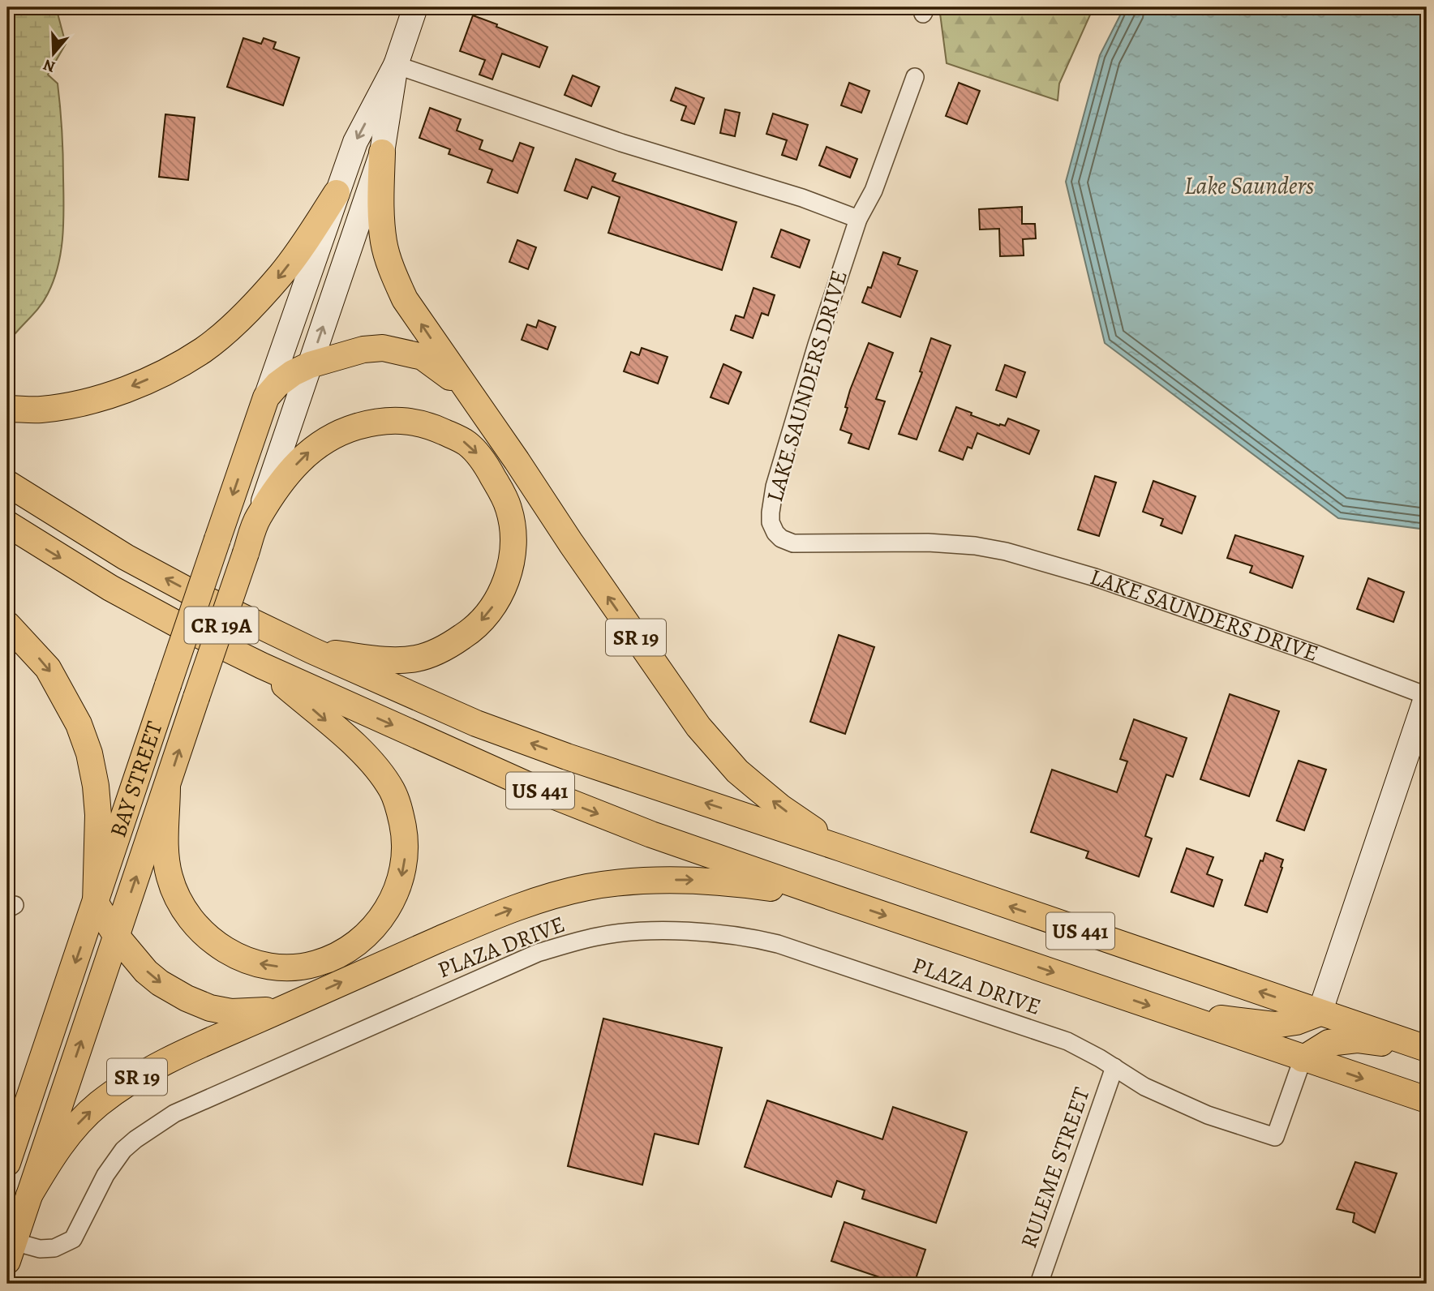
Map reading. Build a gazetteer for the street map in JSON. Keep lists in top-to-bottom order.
{
  "streets": {
    "main road": [
      "CR 19A",
      "SR 19",
      "BAY STREET",
      "US 441"
    ],
    "street": ["LAKE SAUNDERS DRIVE", "PLAZA DRIVE", "RULEME STREET"]
  },
  "crossings": [
    ["CR 19A", "SR 19"],
    ["CR 19A", "BAY STREET"],
    ["SR 19", "BAY STREET"],
    ["SR 19", "US 441"],
    ["BAY STREET", "US 441"],
    ["BAY STREET", "PLAZA DRIVE"],
    ["US 441", "PLAZA DRIVE"],
    ["PLAZA DRIVE", "RULEME STREET"]
  ],
  "water": ["Lake Saunders"],
  "north": "bottom"
}
